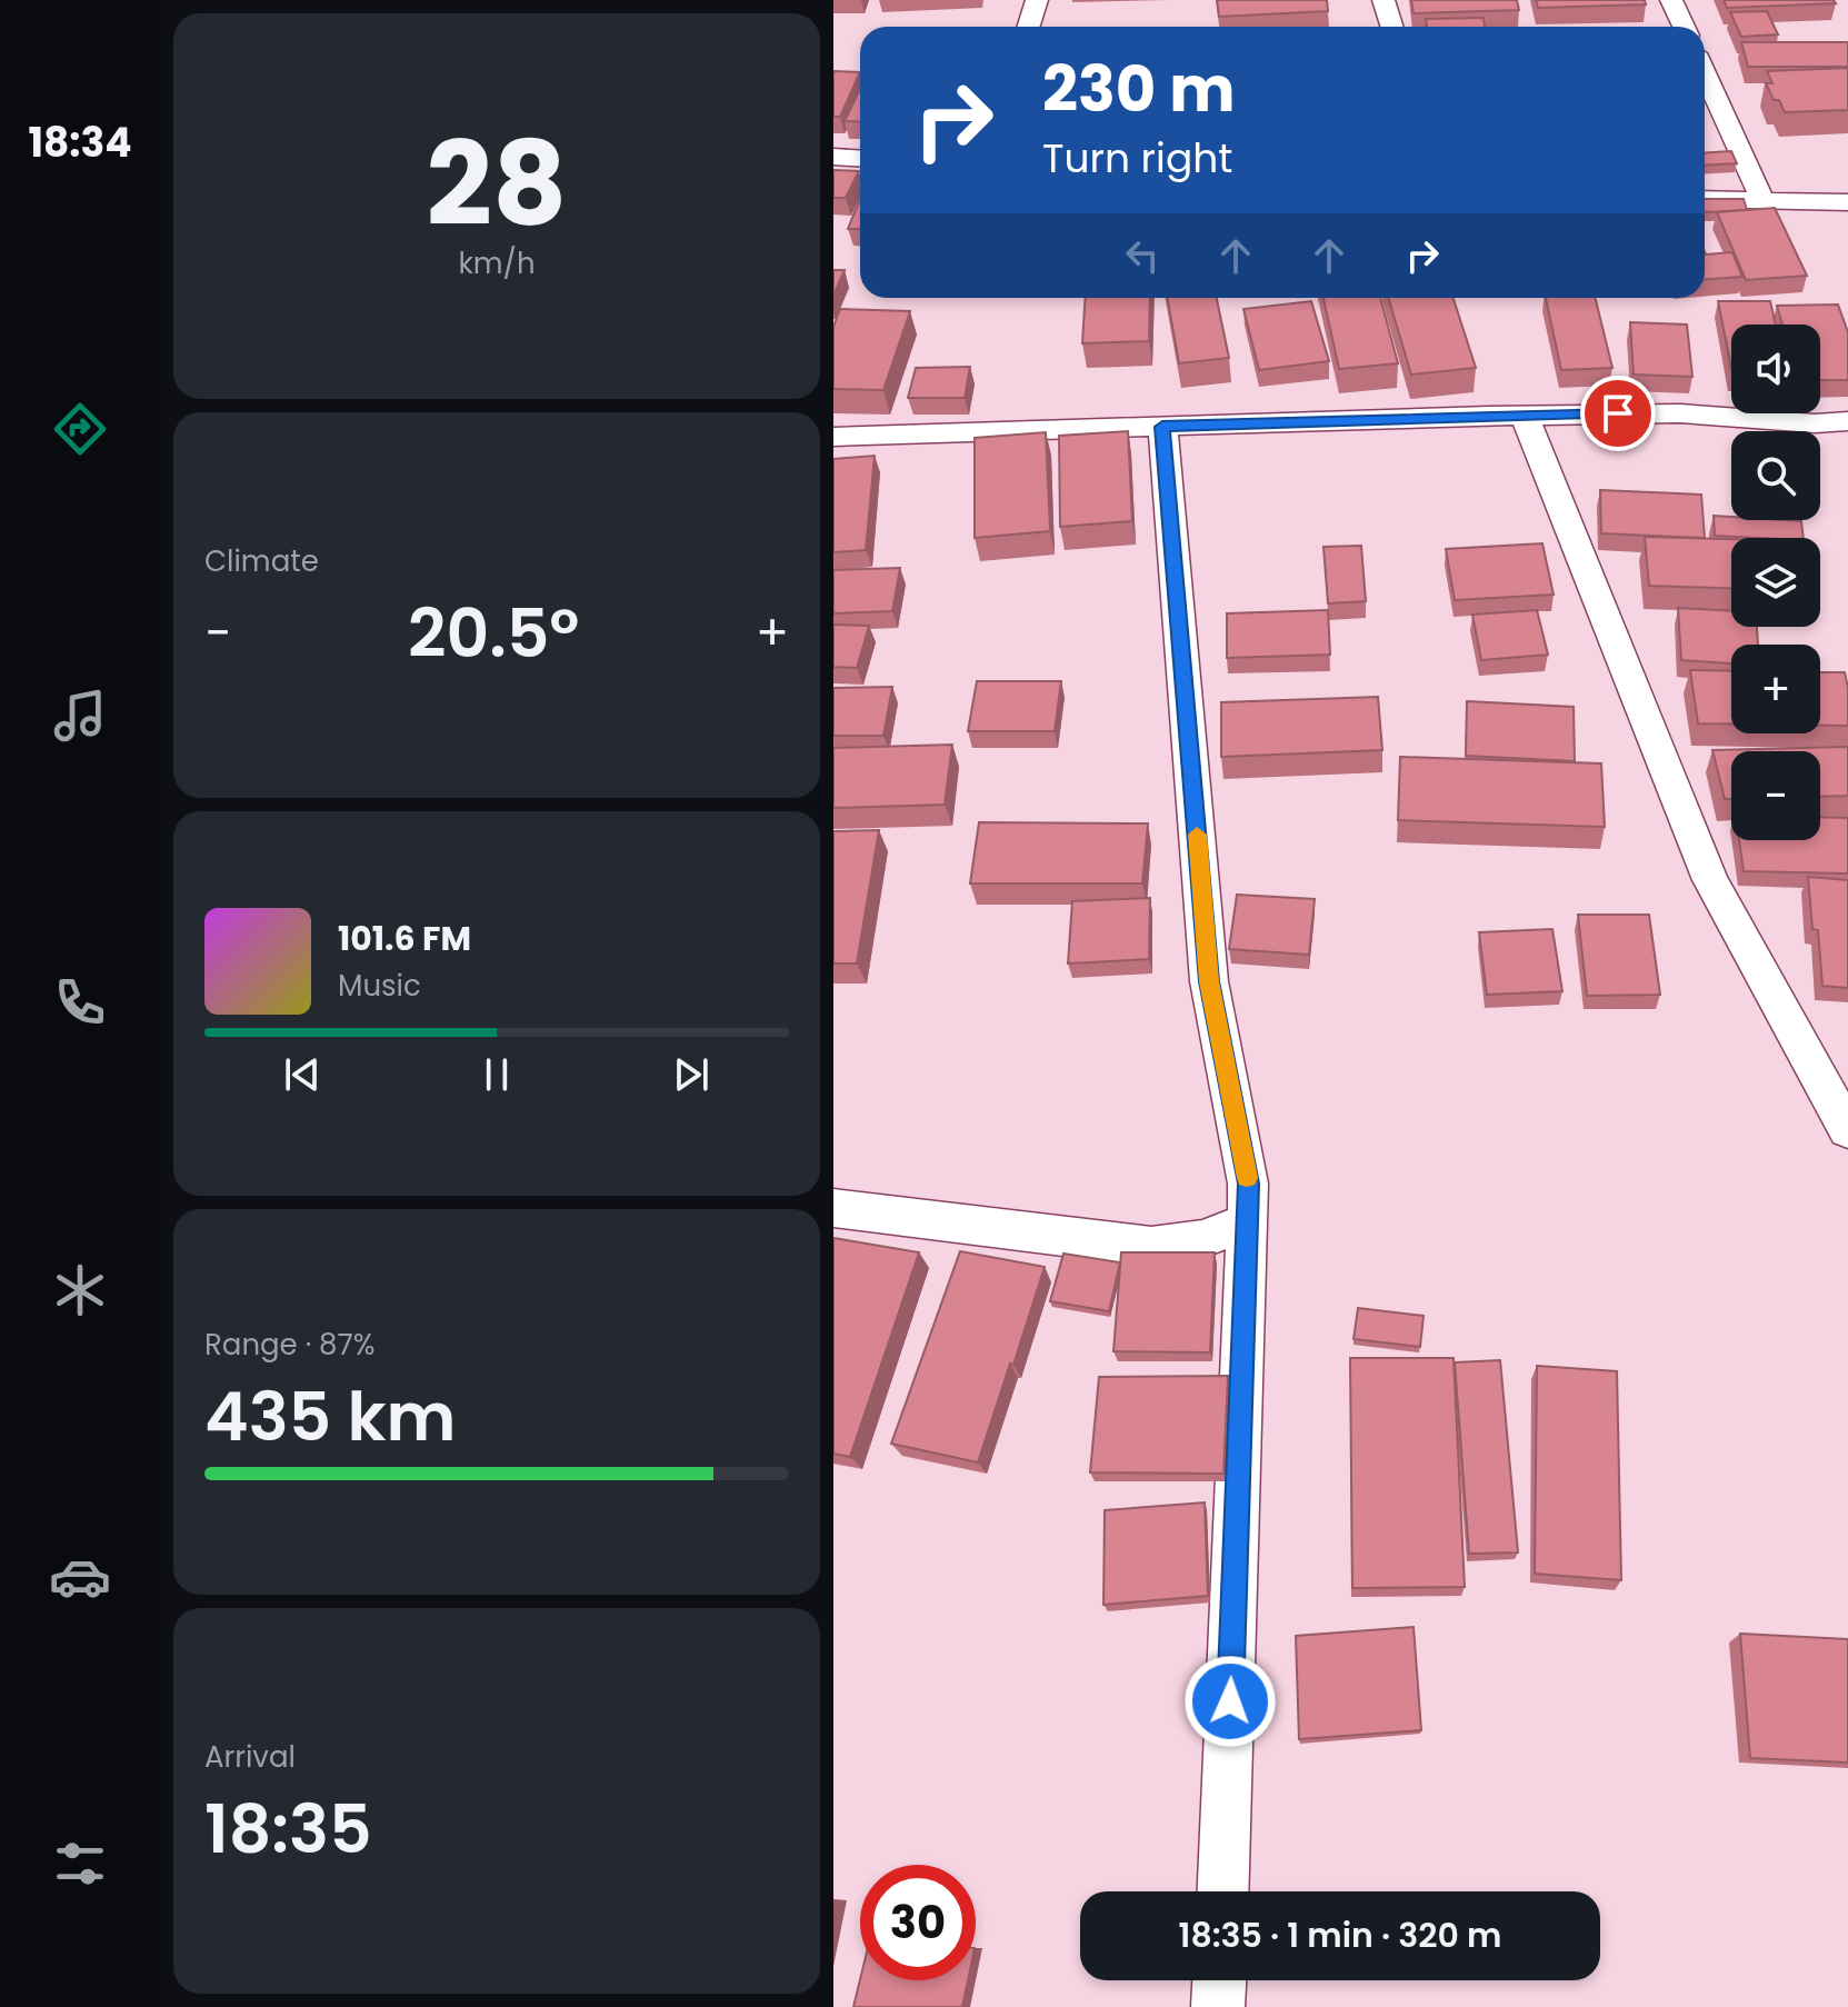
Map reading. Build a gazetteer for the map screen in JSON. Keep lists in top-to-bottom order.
{
  "page": {
    "tabs": "18:34",
    "tile": [
      ["28", "km/h"],
      "Climate",
      ["Range · 87%", "435 km"],
      ["Arrival", "18:35"]
    ],
    "turn": ["230 m", "Turn right"],
    "map_buttons": ["+", "−"],
    "heat": ["−", "20.5°", "+"],
    "song": ["101.6 FM", "Music"],
    "limit": "30",
    "trip": "18:35 · 1 min · 320 m"
  }
}
